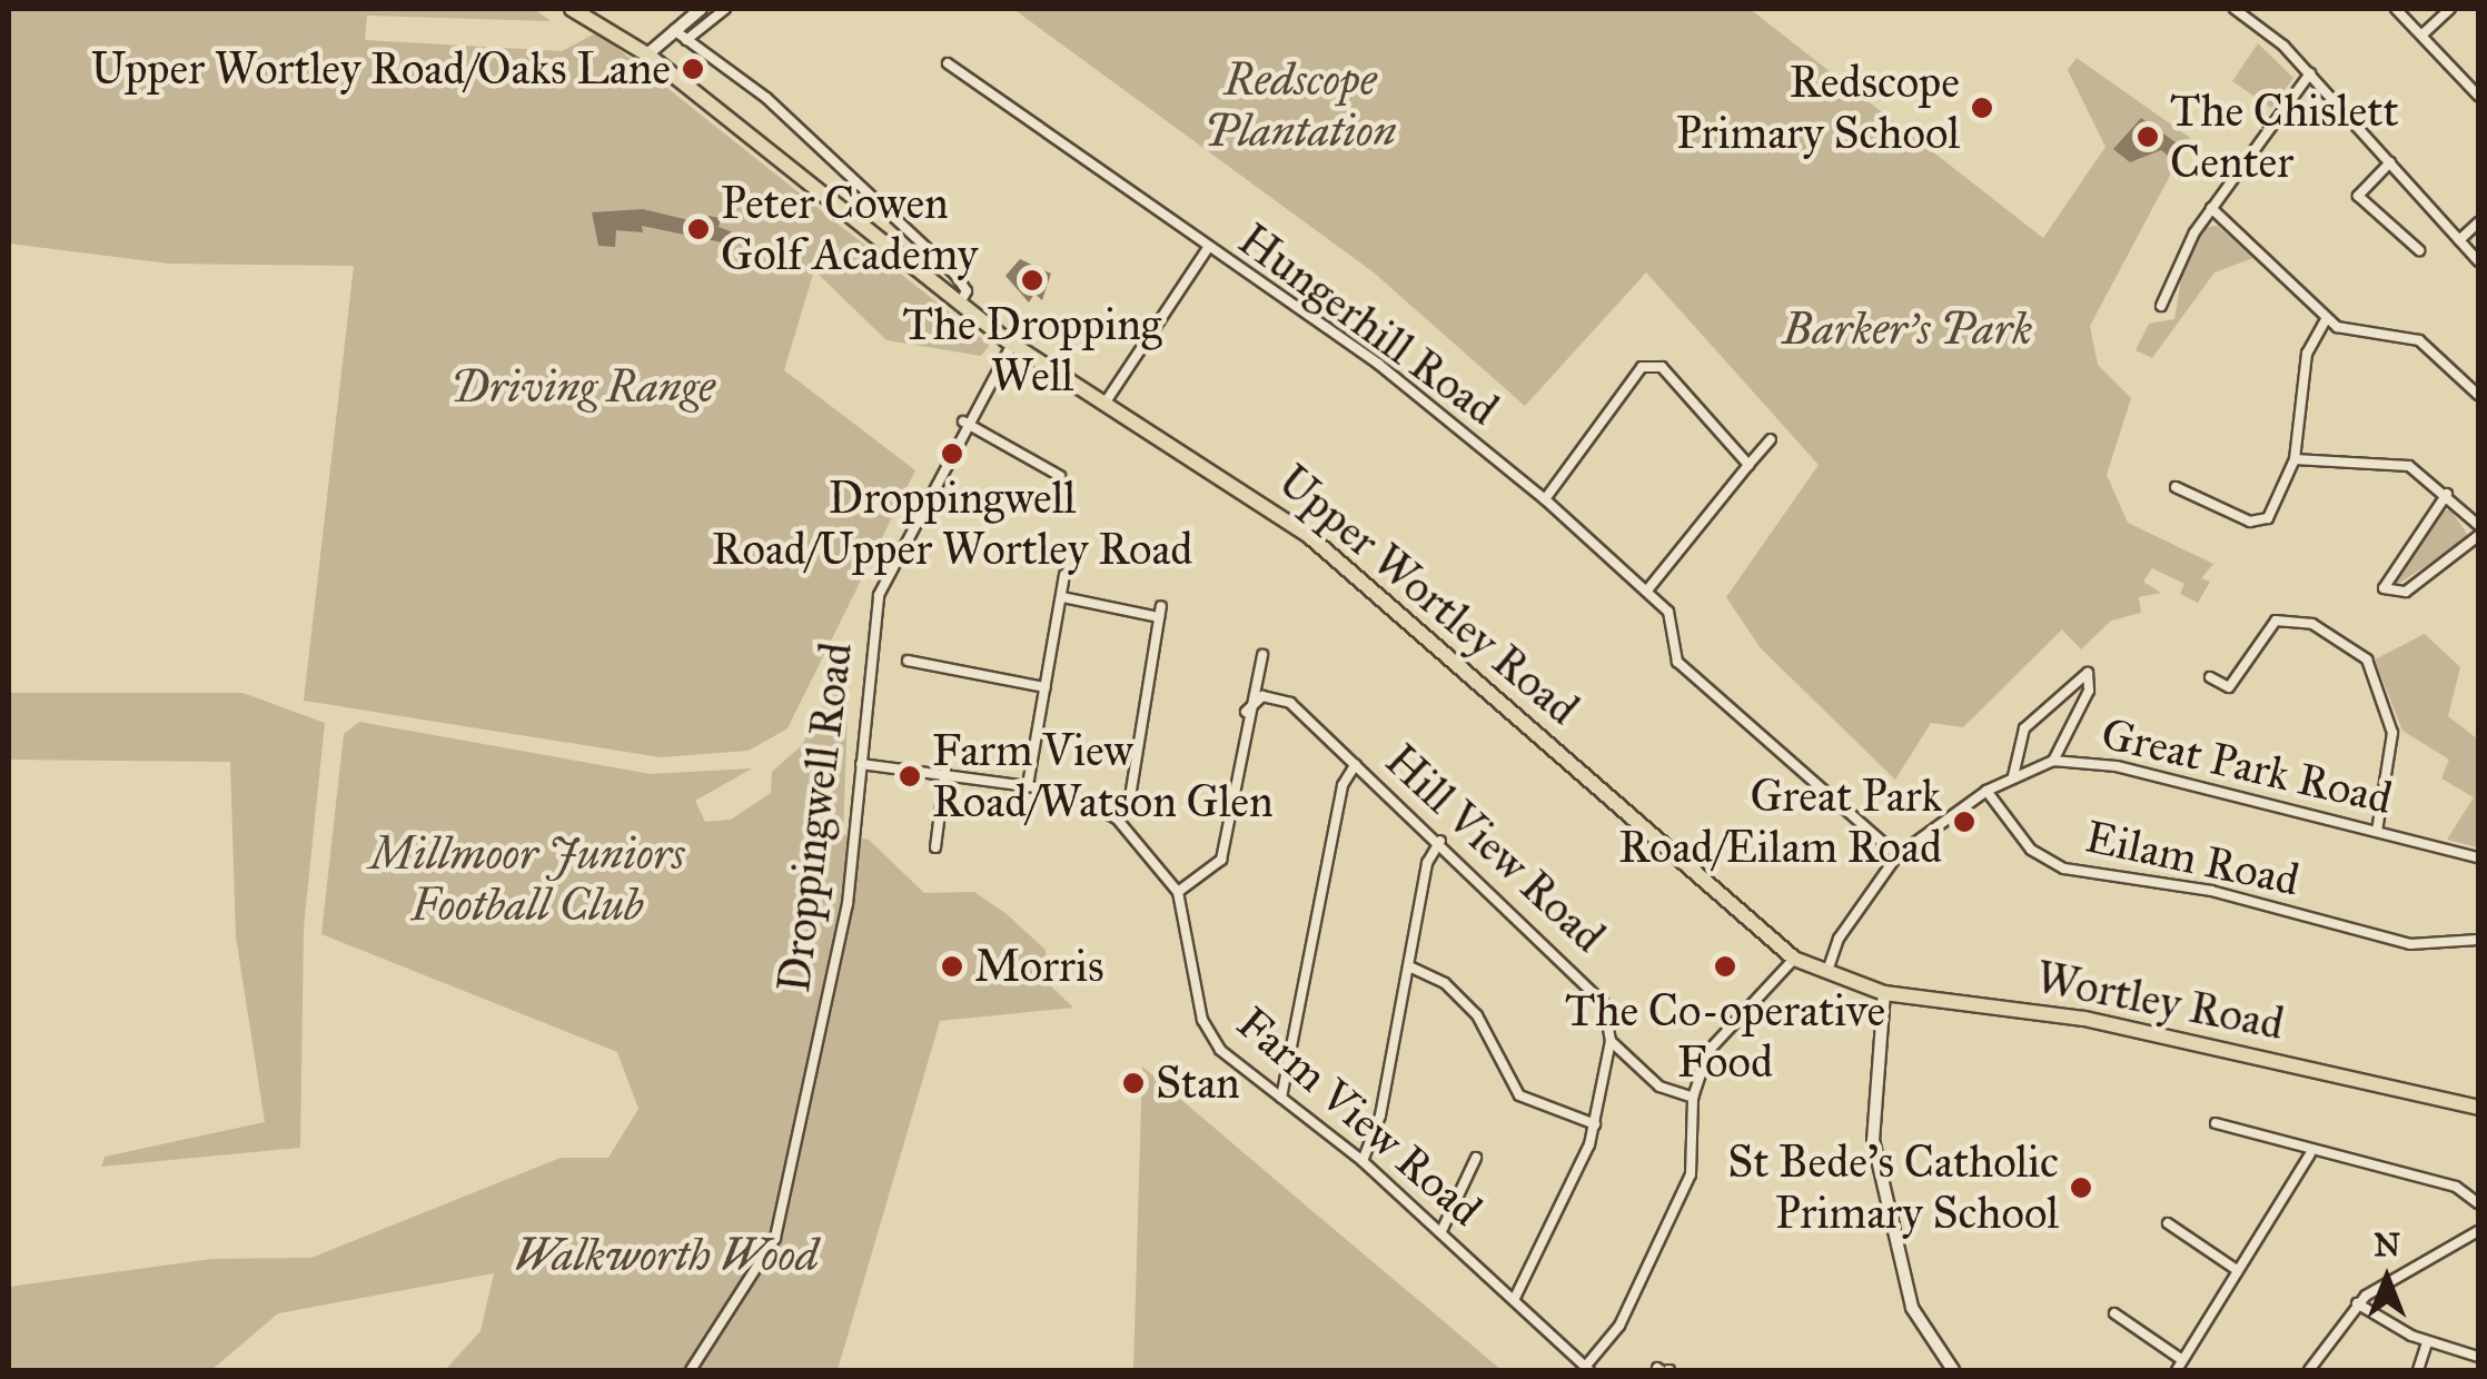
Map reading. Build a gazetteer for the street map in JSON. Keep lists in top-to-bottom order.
{
  "streets": {
    "main road": ["Upper Wortley Road", "Wortley Road"],
    "street": [
      "Hungerhill Road",
      "Great Park Road",
      "Droppingwell Road",
      "Hill View Road",
      "Eilam Road",
      "Farm View Road"
    ]
  },
  "crossings": [
    ["Hungerhill Road", "Great Park Road"],
    ["Upper Wortley Road", "Great Park Road"],
    ["Upper Wortley Road", "Droppingwell Road"],
    ["Upper Wortley Road", "Wortley Road"],
    ["Great Park Road", "Eilam Road"],
    ["Great Park Road", "Wortley Road"],
    ["Droppingwell Road", "Farm View Road"]
  ],
  "parks": [
    "Redscope Plantation",
    "Barker's Park",
    "Driving Range",
    "Millmoor Juniors Football Club",
    "Walkworth Wood"
  ],
  "places": [
    "Upper Wortley Road/Oaks Lane",
    "Redscope Primary School",
    "The Chislett Center",
    "Peter Cowen Golf Academy",
    "The Dropping Well",
    "Droppingwell Road/Upper Wortley Road",
    "Farm View Road/Watson Glen",
    "Great Park Road/Eilam Road",
    "Morris",
    "The Co-operative Food",
    "Stan",
    "St Bede's Catholic Primary School"
  ],
  "north": "top"
}
